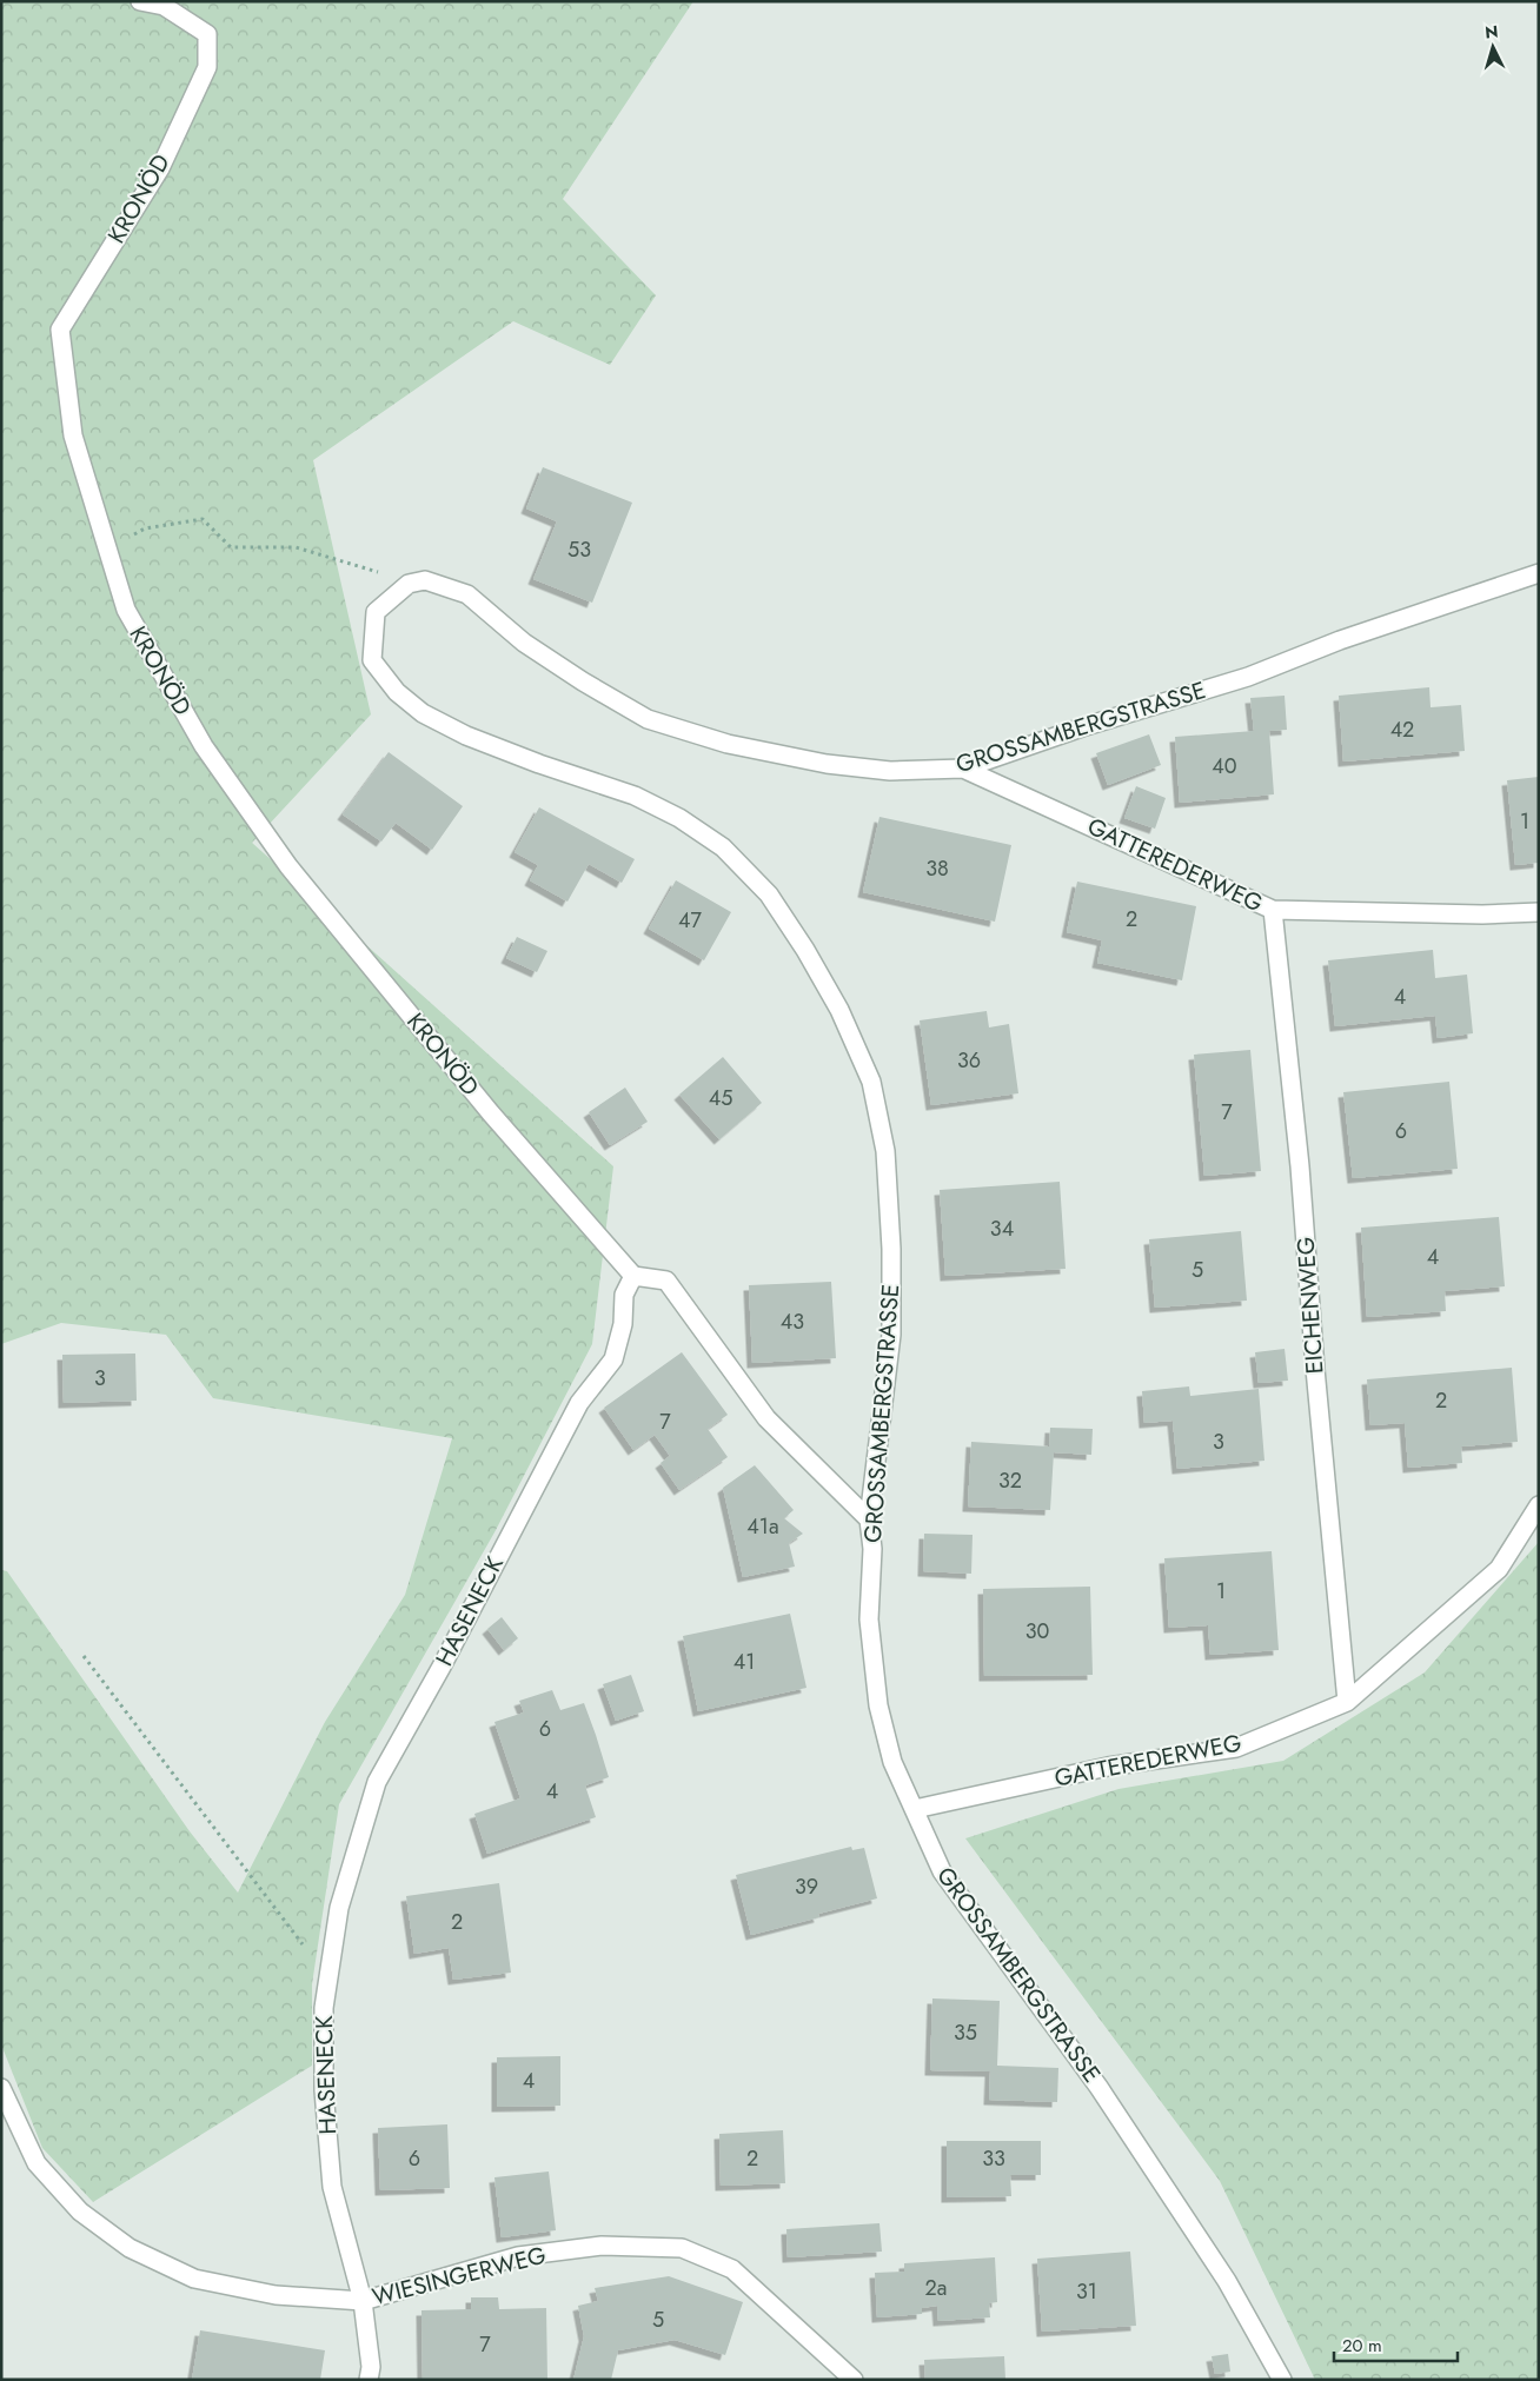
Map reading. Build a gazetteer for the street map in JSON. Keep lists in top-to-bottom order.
{
  "streets": {
    "street": [
      "KRONÖD",
      "GROSSAMBERGSTRASSE",
      "GATTEREDERWEG",
      "EICHENWEG",
      "HASENECK",
      "WIESINGERWEG"
    ]
  },
  "crossings": [
    ["KRONÖD", "HASENECK"],
    ["GROSSAMBERGSTRASSE", "GATTEREDERWEG"],
    ["GATTEREDERWEG", "EICHENWEG"],
    ["HASENECK", "WIESINGERWEG"]
  ],
  "house_numbers": [
    "53",
    "42",
    "40",
    "1",
    "38",
    "2",
    "47",
    "4",
    "36",
    "45",
    "7",
    "6",
    "34",
    "4",
    "5",
    "43",
    "3",
    "2",
    "7",
    "3",
    "32",
    "41a",
    "1",
    "30",
    "41",
    "6",
    "4",
    "39",
    "2",
    "35",
    "4",
    "6",
    "2",
    "33",
    "2a",
    "31",
    "5",
    "7"
  ],
  "scale_bar": "20 m",
  "north": "top"
}
